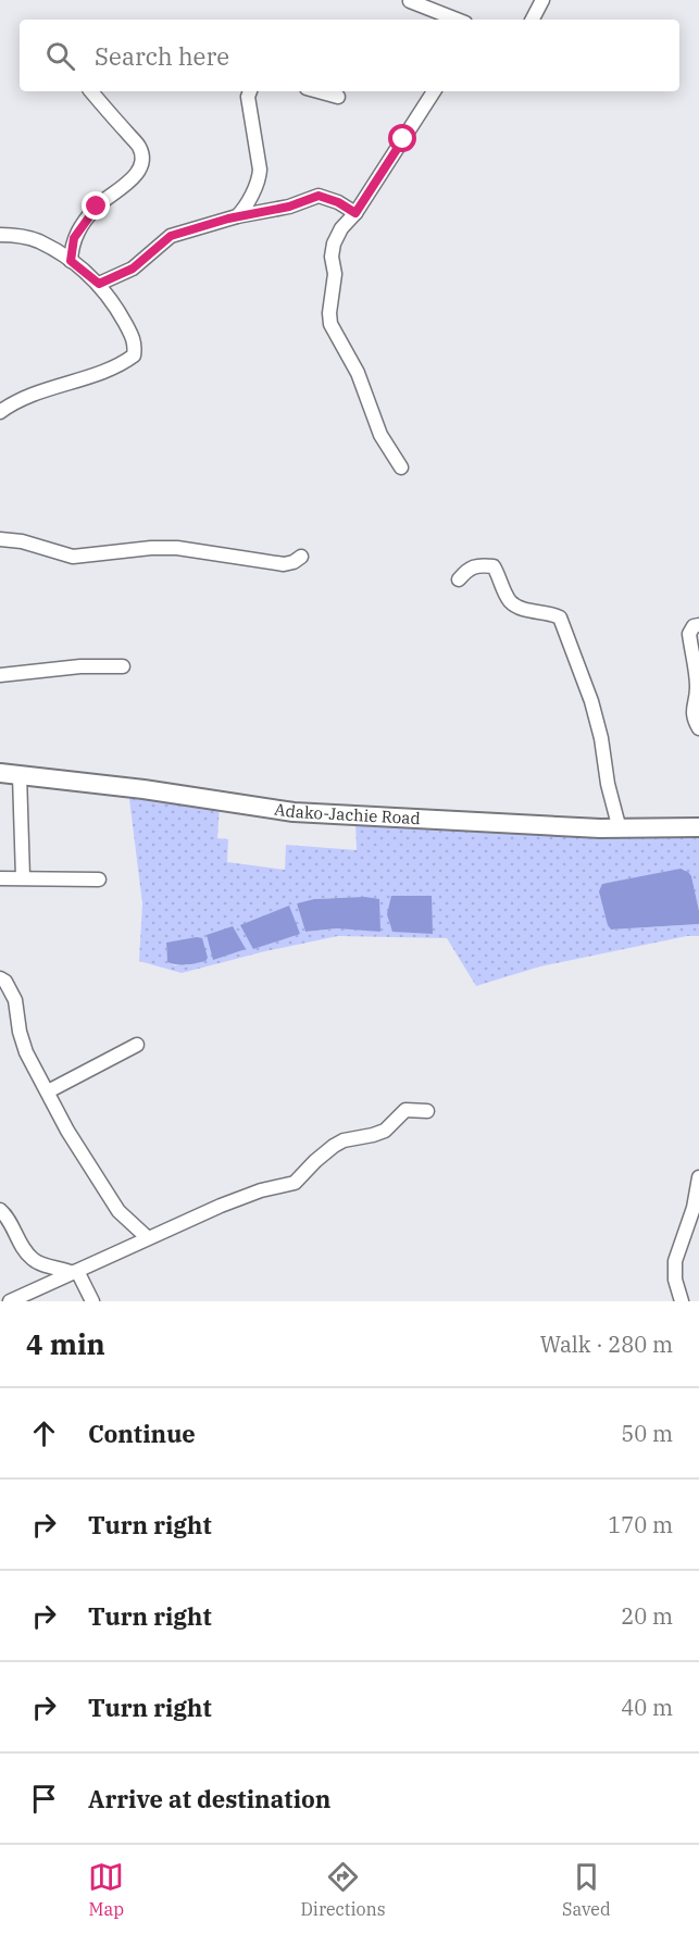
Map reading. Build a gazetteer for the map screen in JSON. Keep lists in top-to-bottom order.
{
  "streets": {
    "street": ["Adako-Jachie Road"]
  },
  "page": {
    "search": "Search here",
    "heading": ["4 min", "Walk · 280 m"],
    "list": [
      ["Continue", "50 m"],
      ["Turn right", "170 m"],
      ["Turn right", "20 m"],
      ["Turn right", "40 m"],
      "Arrive at destination"
    ],
    "nav": ["Map", "Directions", "Saved"]
  }
}
